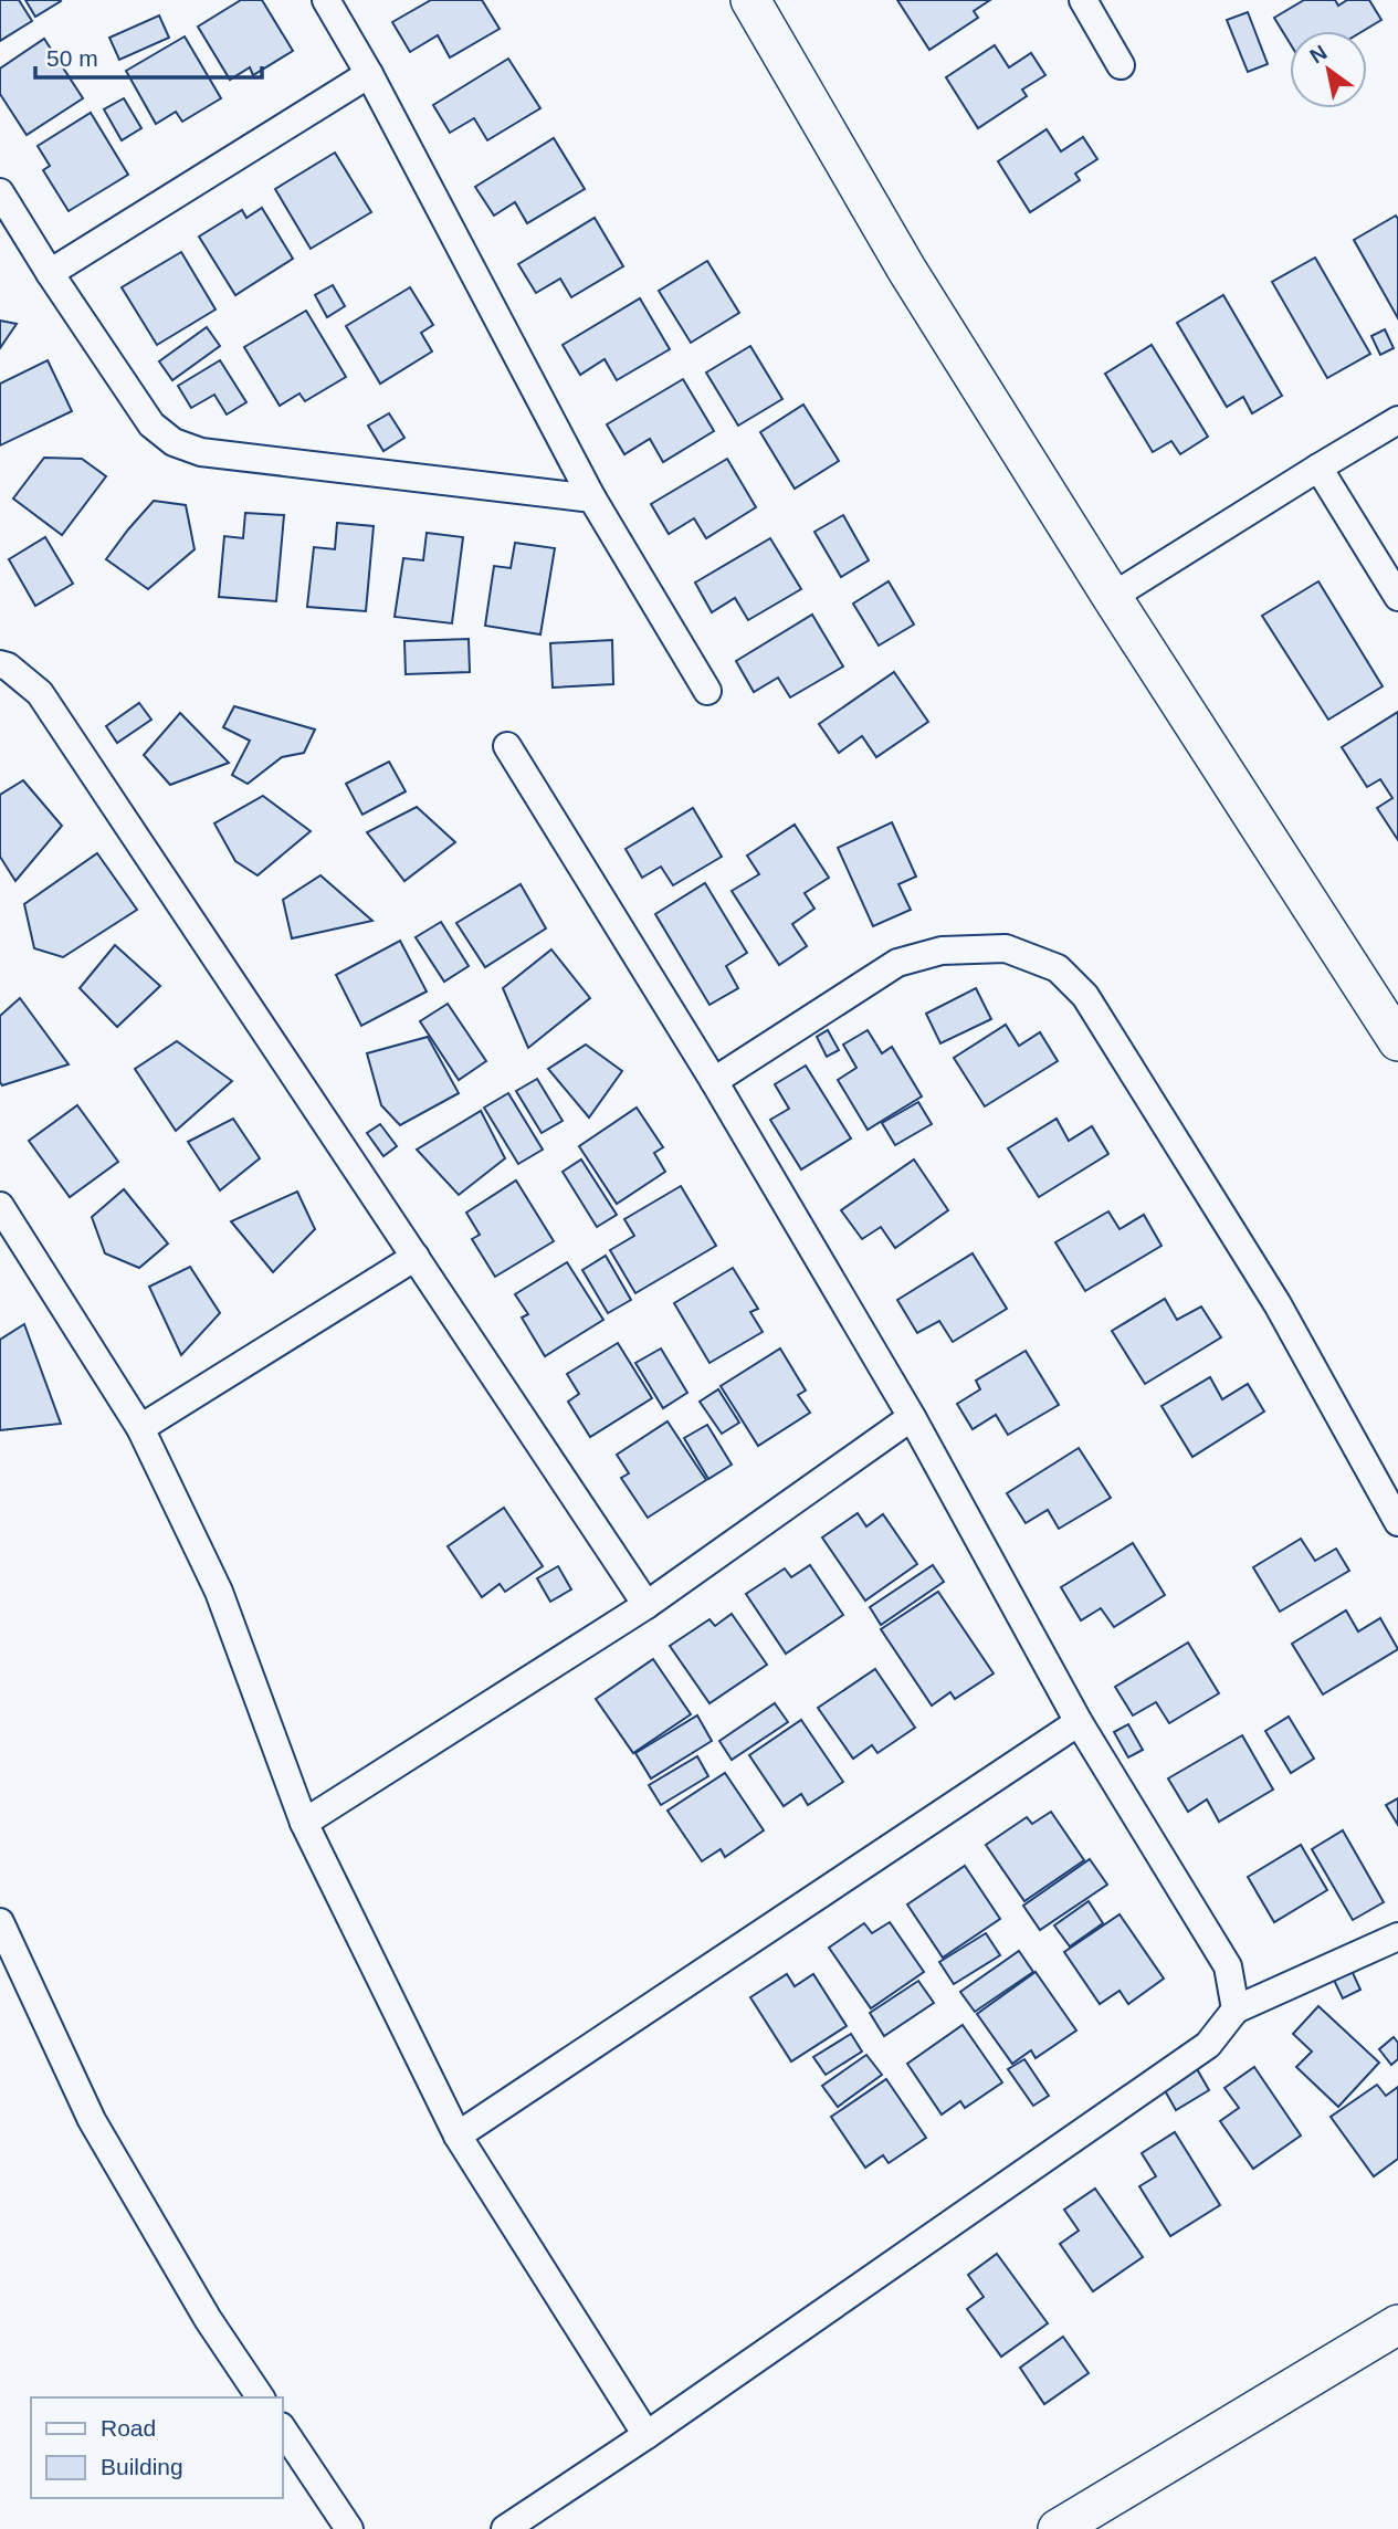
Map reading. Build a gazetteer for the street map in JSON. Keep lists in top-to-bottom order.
{
  "legend": ["Road", "Building"],
  "scale_bar": "50 m",
  "north": "top left"
}
